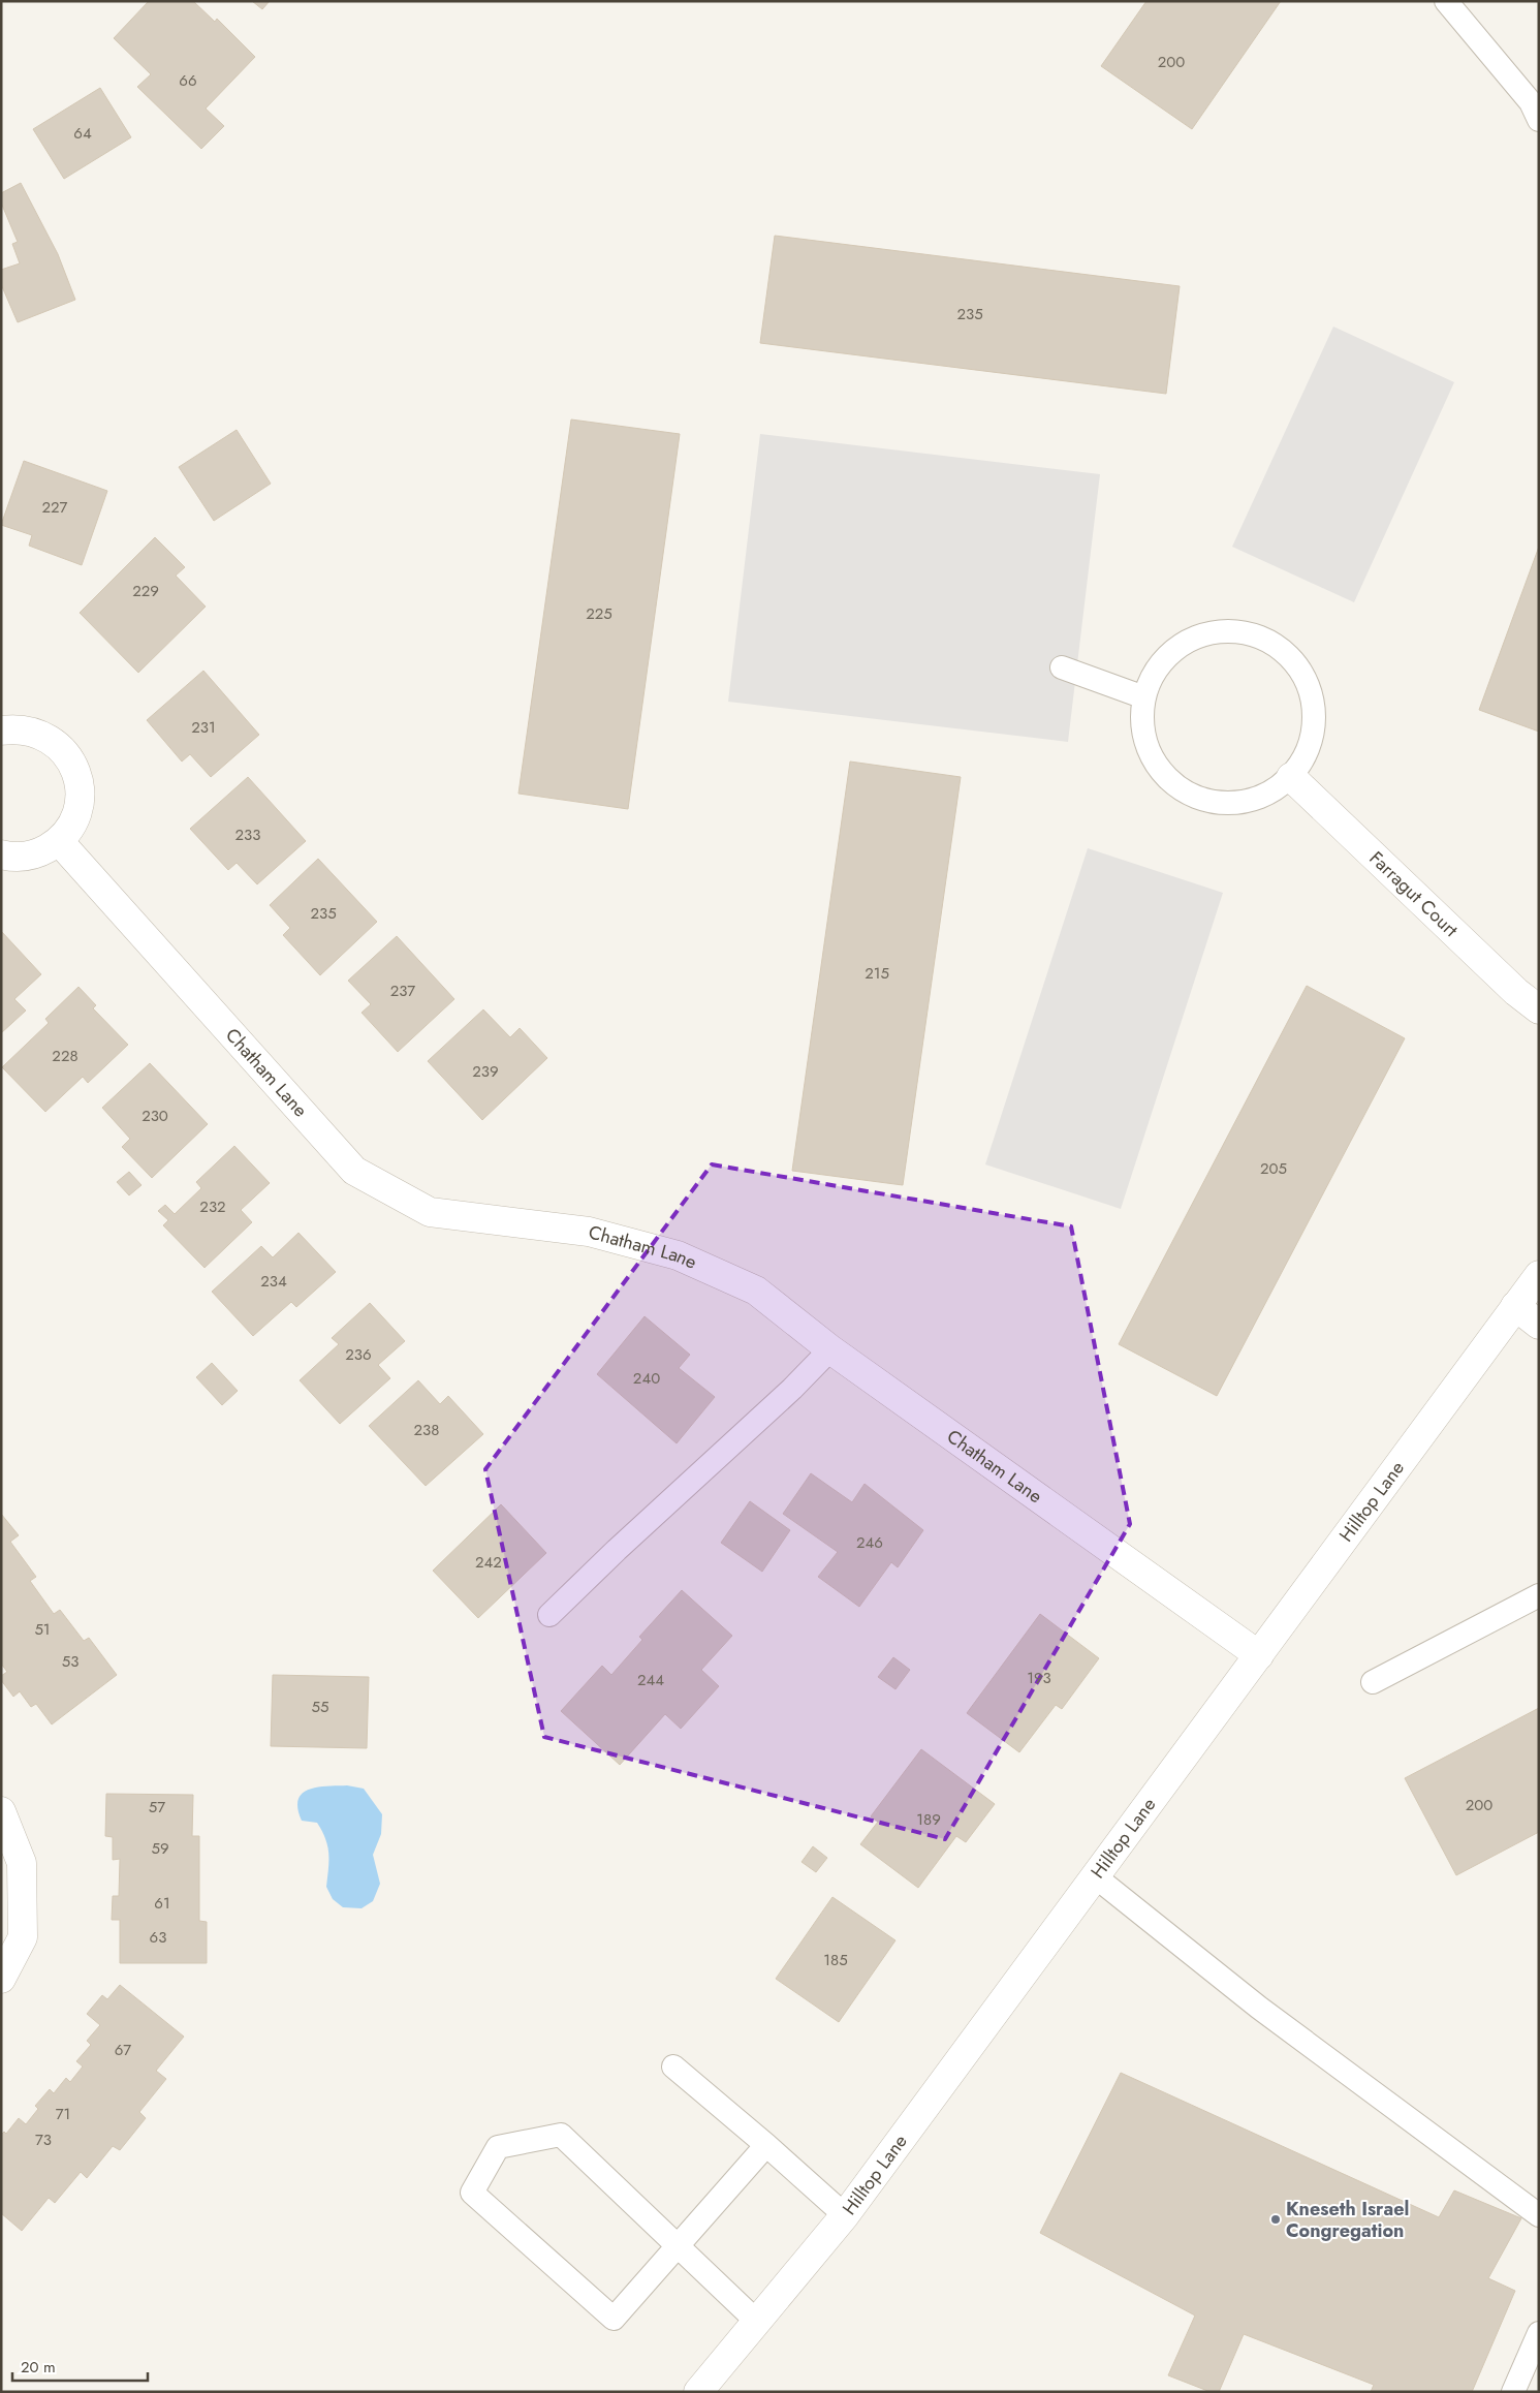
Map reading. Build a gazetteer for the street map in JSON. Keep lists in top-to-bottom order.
{
  "streets": {
    "street": ["Farragut Court", "Chatham Lane", "Hilltop Lane"]
  },
  "crossings": [
    ["Chatham Lane", "Hilltop Lane"]
  ],
  "places": ["Kneseth Israel Congregation"],
  "house_numbers": [
    "200",
    "66",
    "64",
    "235",
    "227",
    "229",
    "225",
    "231",
    "233",
    "235",
    "215",
    "237",
    "228",
    "239",
    "230",
    "205",
    "232",
    "234",
    "236",
    "240",
    "238",
    "246",
    "242",
    "51",
    "53",
    "193",
    "244",
    "55",
    "200",
    "57",
    "189",
    "59",
    "61",
    "63",
    "185",
    "67",
    "71",
    "73"
  ],
  "scale_bar": "20 m"
}
